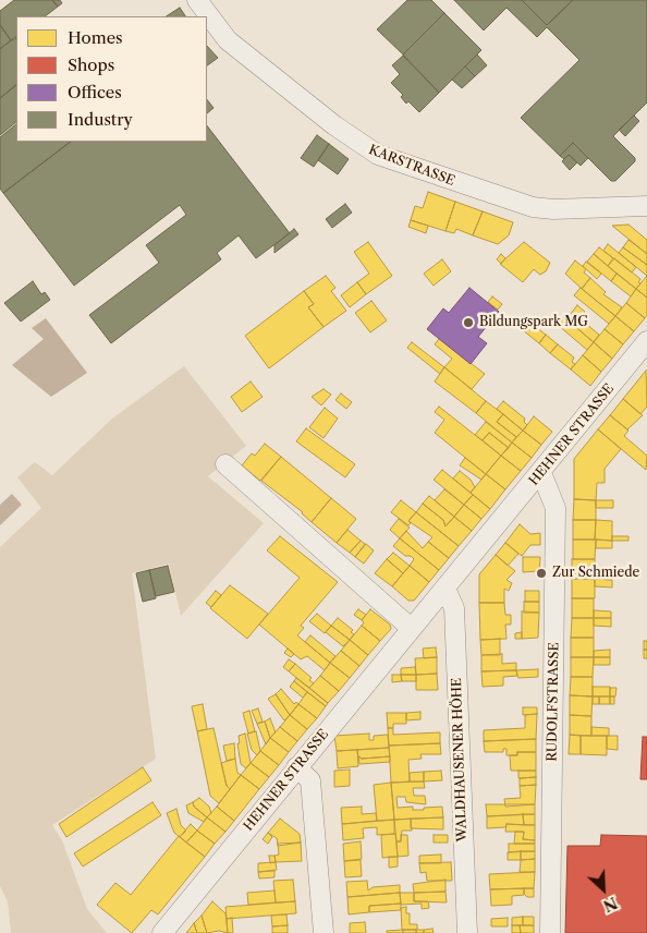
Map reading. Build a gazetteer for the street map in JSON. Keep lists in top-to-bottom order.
{
  "streets": {
    "street": [
      "KARSTRASSE",
      "HEHNER STRASSE",
      "RUDOLFSTRASSE",
      "WALDHAUSENER HÖHE"
    ]
  },
  "crossings": [
    ["HEHNER STRASSE", "RUDOLFSTRASSE"],
    ["HEHNER STRASSE", "WALDHAUSENER HÖHE"]
  ],
  "places": ["Bildungspark MG", "Zur Schmiede"],
  "legend": [
    "Homes",
    "Shops",
    "Offices",
    "Industry"
  ],
  "north": "bottom right"
}
